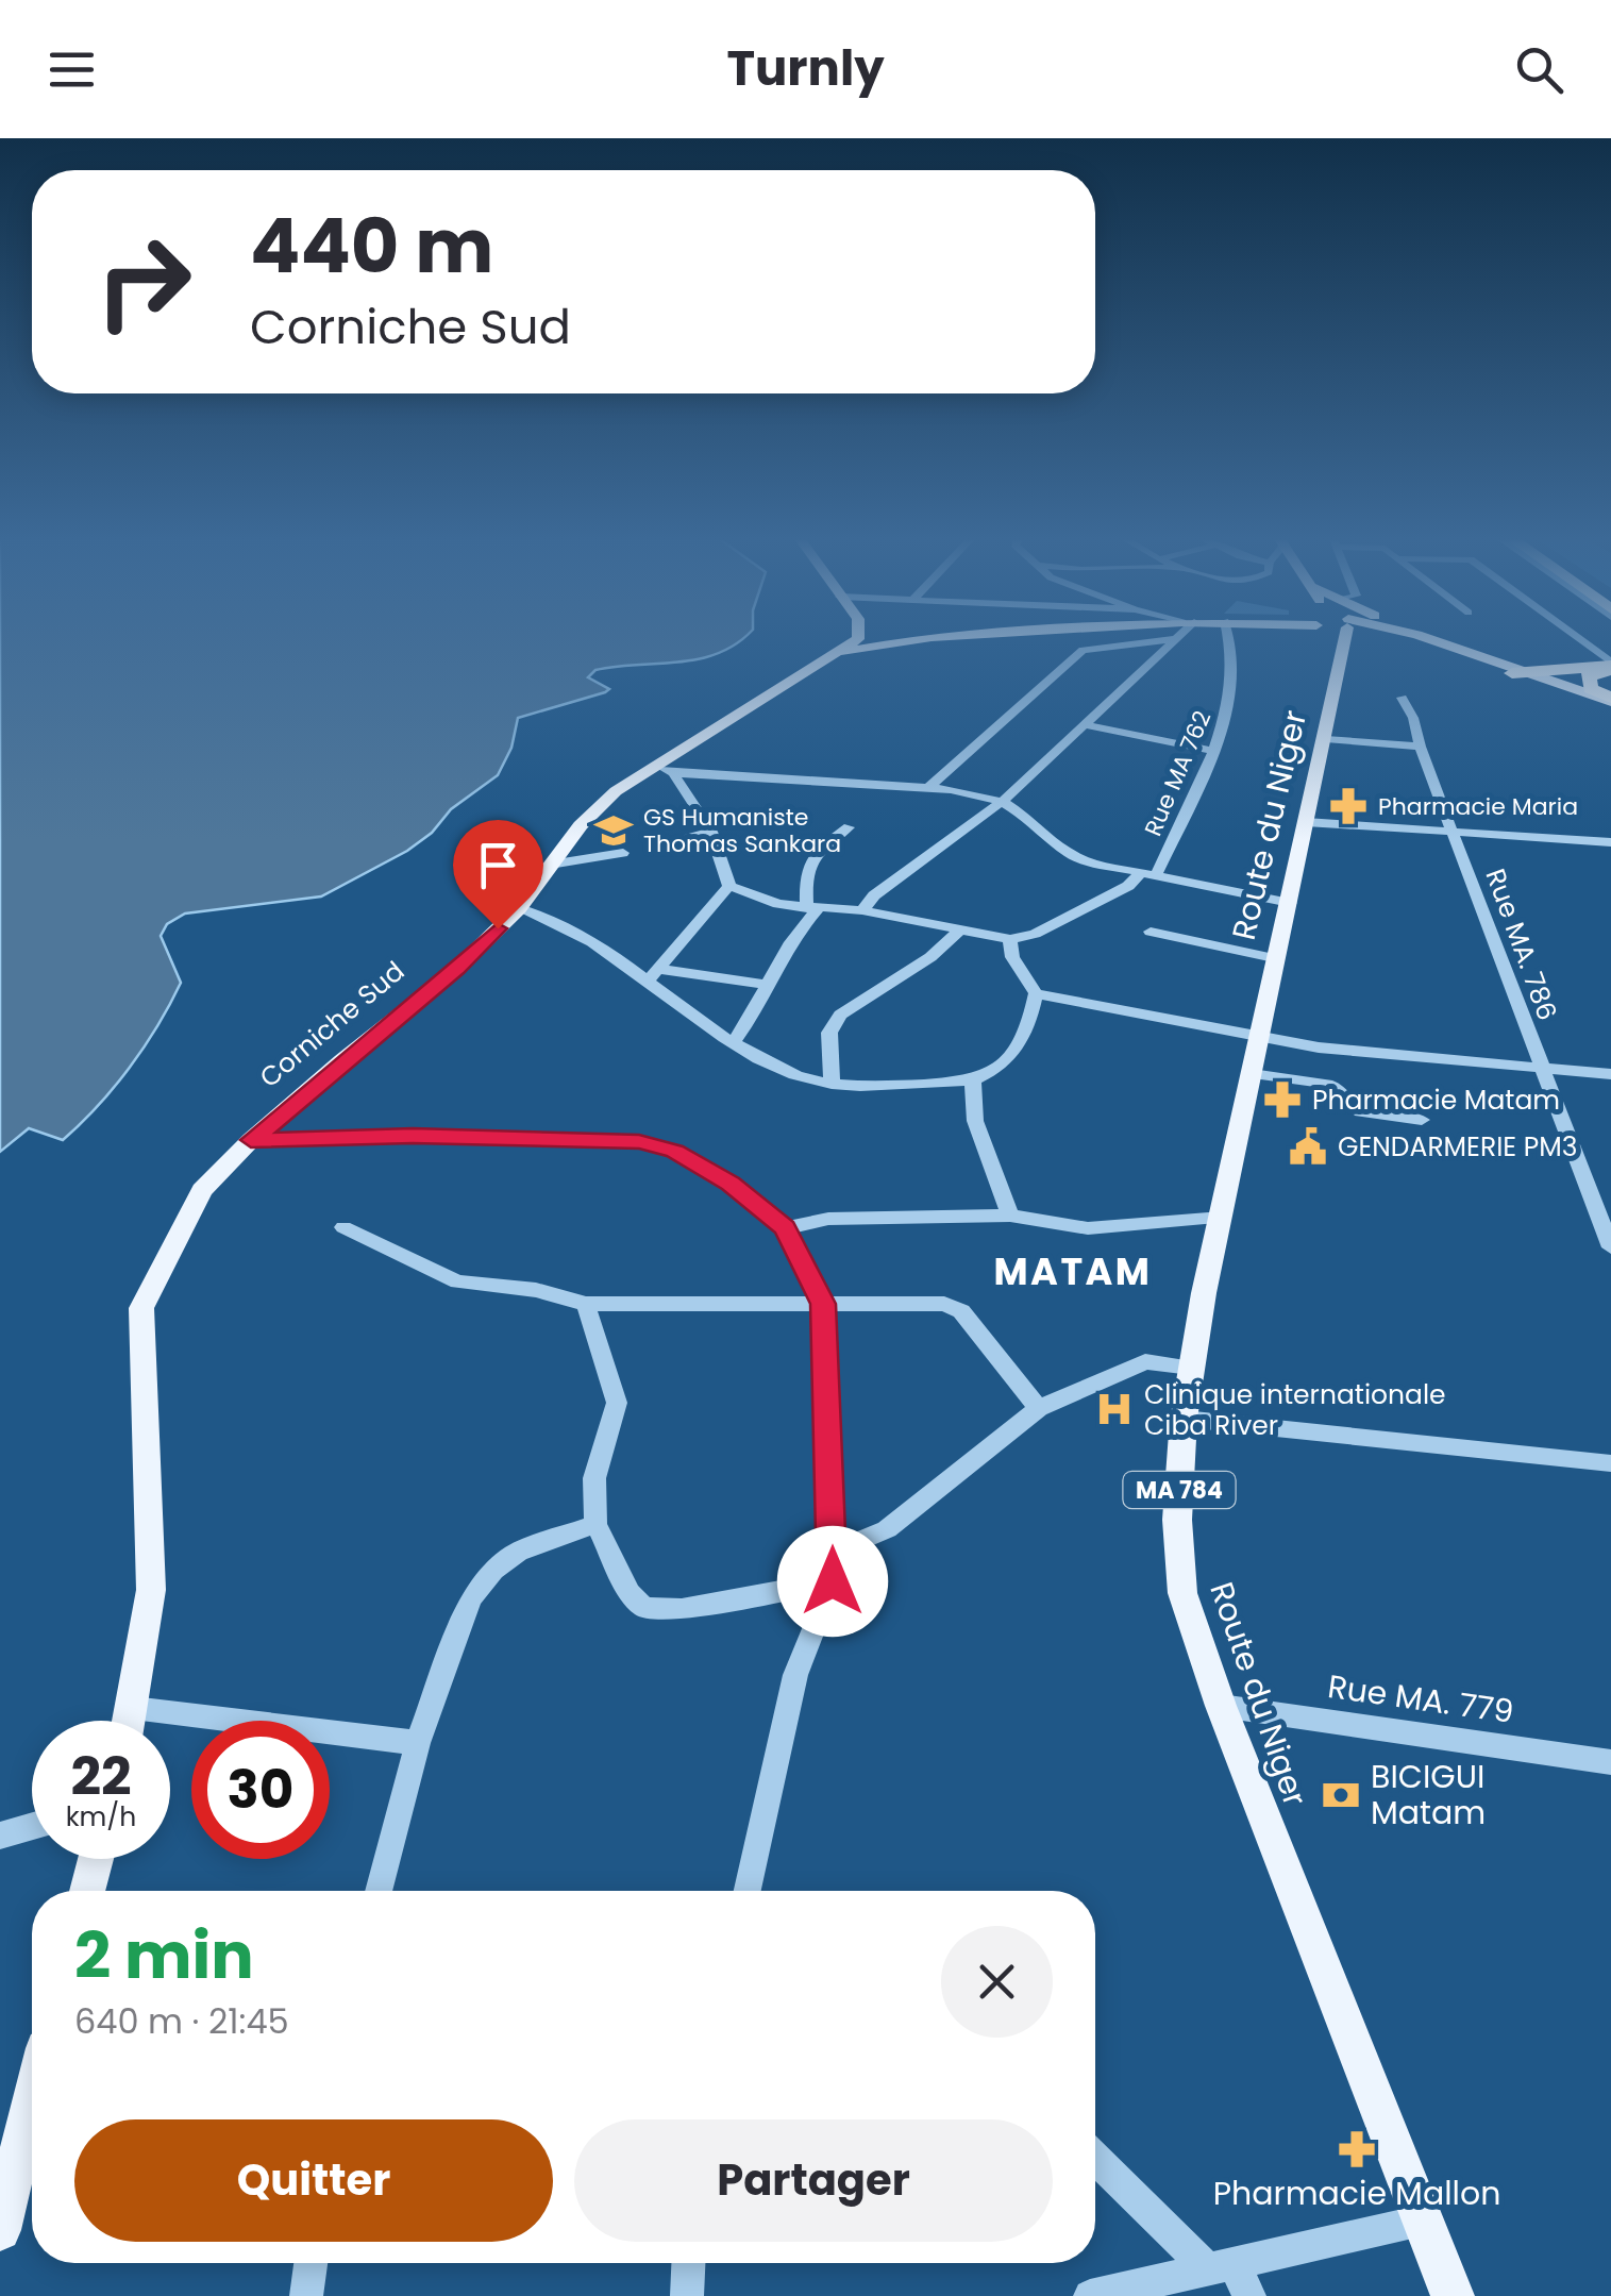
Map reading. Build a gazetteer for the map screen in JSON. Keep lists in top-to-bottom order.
{
  "streets": {
    "main road": ["Route du Niger", "Corniche Sud", "MA 784"],
    "street": ["Rue MA 762", "Rue MA. 786", "Rue MA. 779"]
  },
  "crossings": [
    ["Route du Niger", "Rue MA. 779"]
  ],
  "districts": ["MATAM"],
  "places": {
    "pharmacy": ["Pharmacie Maria", "Pharmacie Matam", "Pharmacie Mallon"],
    "school or university": ["GS Humaniste Thomas Sankara"],
    "public building": ["GENDARMERIE PM3"],
    "hospital": ["Clinique internationale Ciba River"],
    "bank": ["BICIGUI Matam"]
  },
  "page": {
    "header": "Turnly",
    "turn": ["440 m", "Corniche Sud"],
    "speed": "22 km/h",
    "limit": "30",
    "heading": ["2 min", "640 m · 21:45"],
    "buttons": ["Quitter", "Partager"]
  }
}
